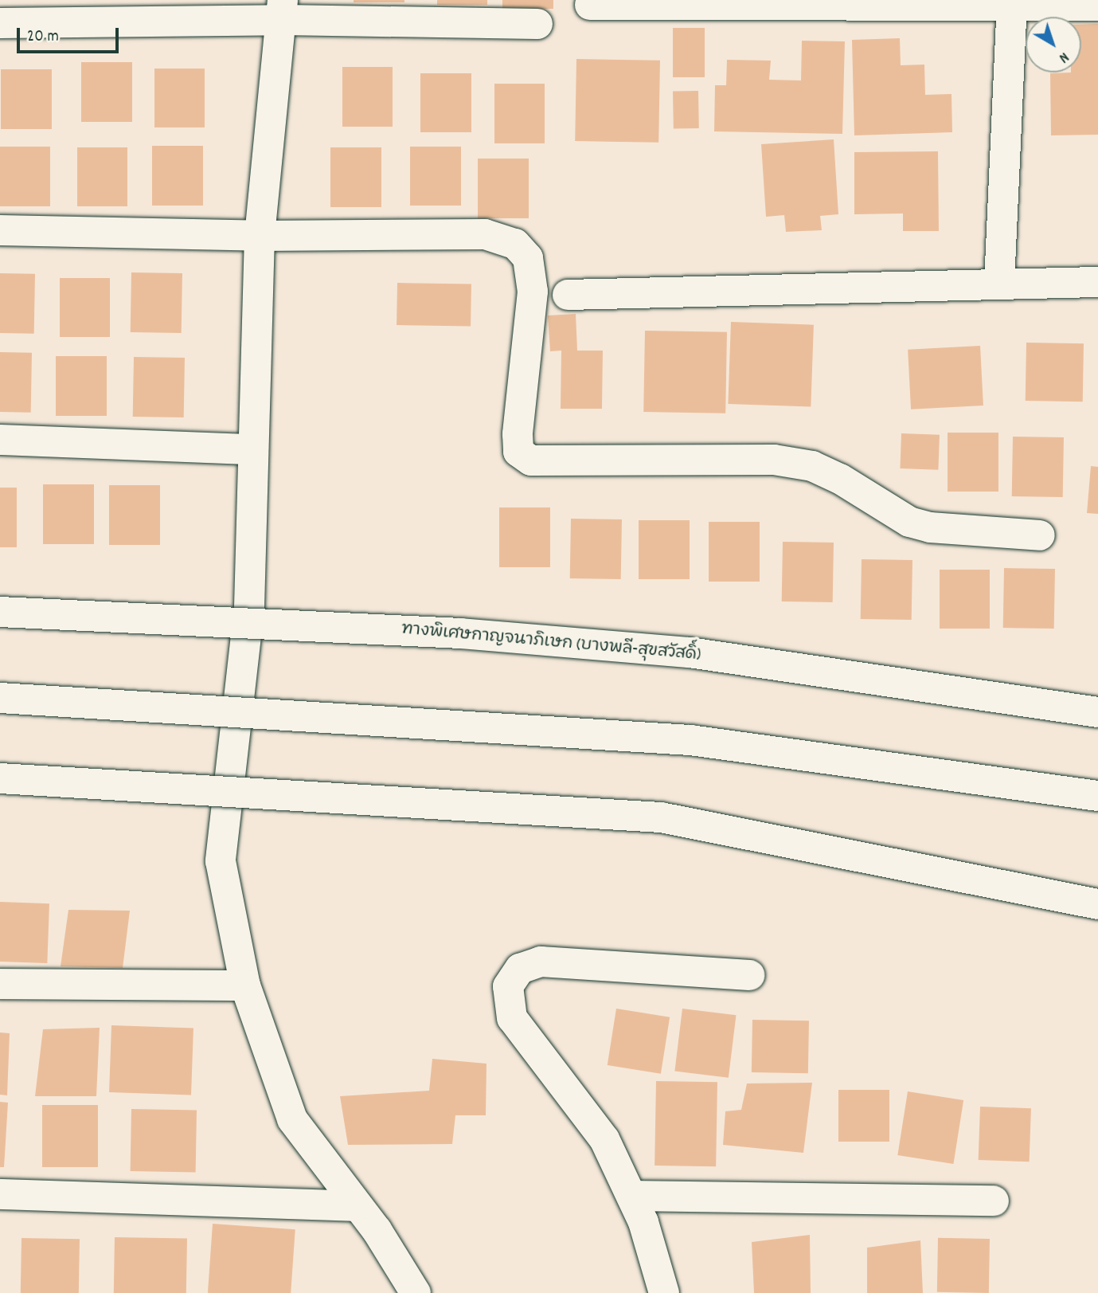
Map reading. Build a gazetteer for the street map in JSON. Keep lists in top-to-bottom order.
{
  "streets": {
    "main road": ["ทางพิเศษกาญจนาภิเษก (บางพลี-สุขสวัสดิ์)"]
  },
  "scale_bar": "20 m",
  "north": "bottom right"
}
